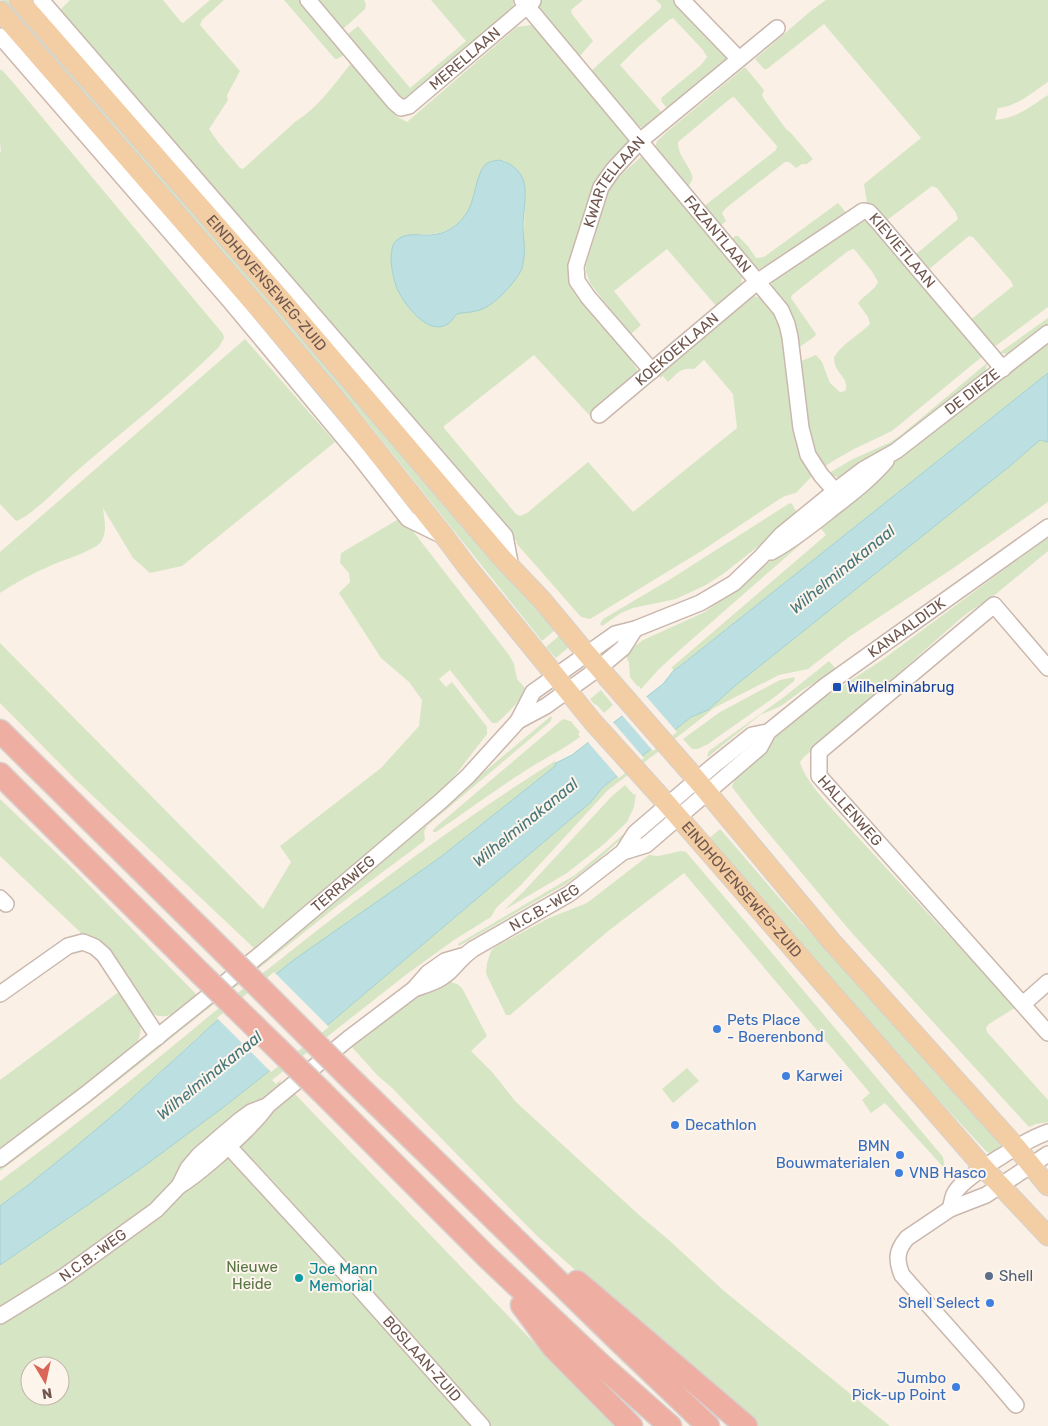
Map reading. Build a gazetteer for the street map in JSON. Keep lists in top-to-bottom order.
{
  "streets": {
    "main road": ["EINDHOVENSEWEG-ZUID"],
    "street": [
      "MERELLAAN",
      "KWARTELLAAN",
      "FAZANTLAAN",
      "KIEVIETLAAN",
      "KOEKOEKLAAN",
      "DE DIEZE",
      "KANAALDIJK",
      "HALLENWEG",
      "TERRAWEG",
      "N.C.B.-WEG",
      "BOSLAAN-ZUID"
    ]
  },
  "crossings": [
    ["MERELLAAN", "FAZANTLAAN"],
    ["KWARTELLAAN", "FAZANTLAAN"],
    ["KWARTELLAAN", "KOEKOEKLAAN"],
    ["FAZANTLAAN", "KIEVIETLAAN"],
    ["FAZANTLAAN", "KOEKOEKLAAN"],
    ["FAZANTLAAN", "DE DIEZE"],
    ["KIEVIETLAAN", "KOEKOEKLAAN"],
    ["KIEVIETLAAN", "DE DIEZE"],
    ["EINDHOVENSEWEG-ZUID", "DE DIEZE"],
    ["EINDHOVENSEWEG-ZUID", "KANAALDIJK"],
    ["EINDHOVENSEWEG-ZUID", "TERRAWEG"],
    ["EINDHOVENSEWEG-ZUID", "N.C.B.-WEG"],
    ["DE DIEZE", "TERRAWEG"],
    ["KANAALDIJK", "N.C.B.-WEG"],
    ["N.C.B.-WEG", "BOSLAAN-ZUID"]
  ],
  "water": ["Wilhelminakanaal"],
  "parks": ["Nieuwe Heide"],
  "places": {
    "transit": ["Wilhelminabrug"],
    "other": [
      "Pets Place - Boerenbond",
      "Karwei",
      "Decathlon",
      "BMN Bouwmaterialen",
      "VNB Hasco",
      "Shell",
      "Joe Mann Memorial",
      "Shell Select",
      "Jumbo Pick-up Point"
    ]
  },
  "north": "bottom"
}
